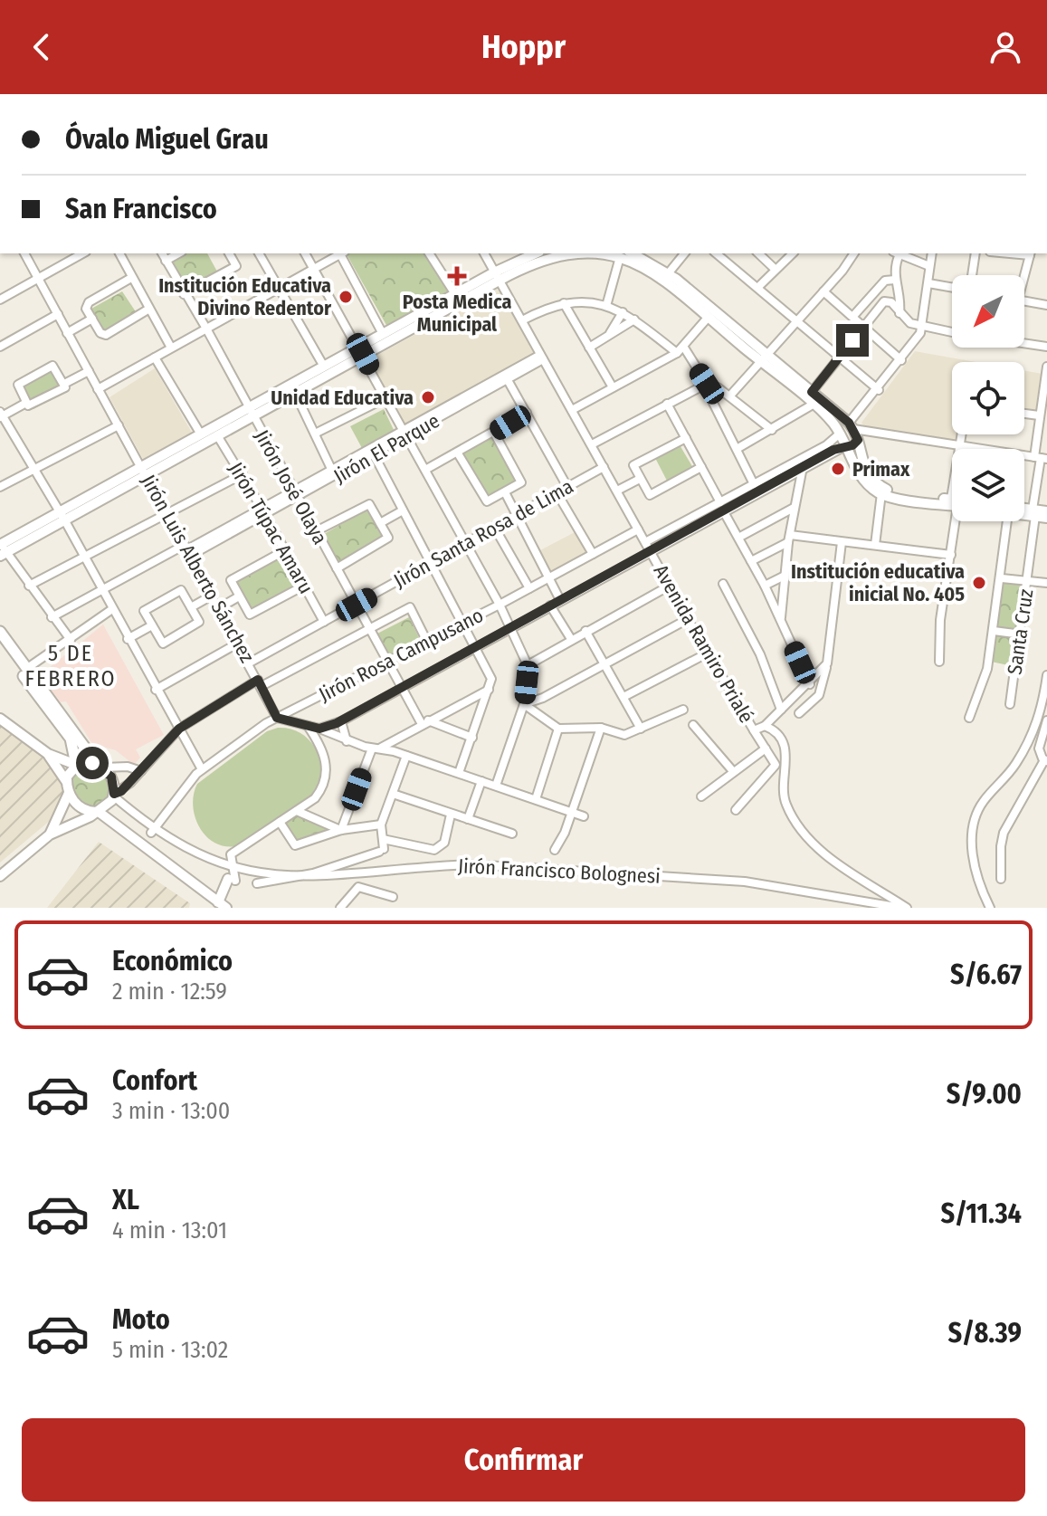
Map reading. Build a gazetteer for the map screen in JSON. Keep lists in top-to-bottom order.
{
  "streets": {
    "street": [
      "Jirón El Parque",
      "Jirón José Olaya",
      "Jirón Túpac Amaru",
      "Jirón Santa Rosa de Lima",
      "Jirón Luis Alberto Sánchez",
      "Santa Cruz",
      "Avenida Ramiro Prialé",
      "Jirón Rosa Campusano",
      "Jirón Francisco Bolognesi"
    ]
  },
  "crossings": [
    ["Jirón El Parque", "Jirón José Olaya"],
    ["Jirón El Parque", "Jirón Túpac Amaru"],
    ["Jirón El Parque", "Jirón Luis Alberto Sánchez"],
    ["Jirón El Parque", "Avenida Ramiro Prialé"],
    ["Jirón José Olaya", "Jirón Santa Rosa de Lima"],
    ["Jirón José Olaya", "Jirón Rosa Campusano"],
    ["Jirón Túpac Amaru", "Jirón Santa Rosa de Lima"],
    ["Jirón Santa Rosa de Lima", "Jirón Luis Alberto Sánchez"],
    ["Jirón Santa Rosa de Lima", "Avenida Ramiro Prialé"],
    ["Jirón Luis Alberto Sánchez", "Jirón Rosa Campusano"],
    ["Avenida Ramiro Prialé", "Jirón Rosa Campusano"],
    ["Avenida Ramiro Prialé", "Jirón Francisco Bolognesi"]
  ],
  "districts": ["5 DE FEBRERO"],
  "places": {
    "health": ["Posta Medica Municipal"],
    "other": [
      "Institución Educativa Divino Redentor",
      "Unidad Educativa",
      "Primax",
      "Institución educativa inicial No. 405"
    ]
  },
  "north": "bottom left",
  "page": {
    "header": "Hoppr",
    "banner": ["Óvalo Miguel Grau", "San Francisco"],
    "list": [
      {
        "name": "Económico",
        "note": "2 min · 12:59",
        "value": "S/6.67"
      },
      {
        "name": "Confort",
        "note": "3 min · 13:00",
        "value": "S/9.00"
      },
      {
        "name": "XL",
        "note": "4 min · 13:01",
        "value": "S/11.34"
      },
      {
        "name": "Moto",
        "note": "5 min · 13:02",
        "value": "S/8.39"
      }
    ],
    "buttons": "Confirmar"
  }
}
